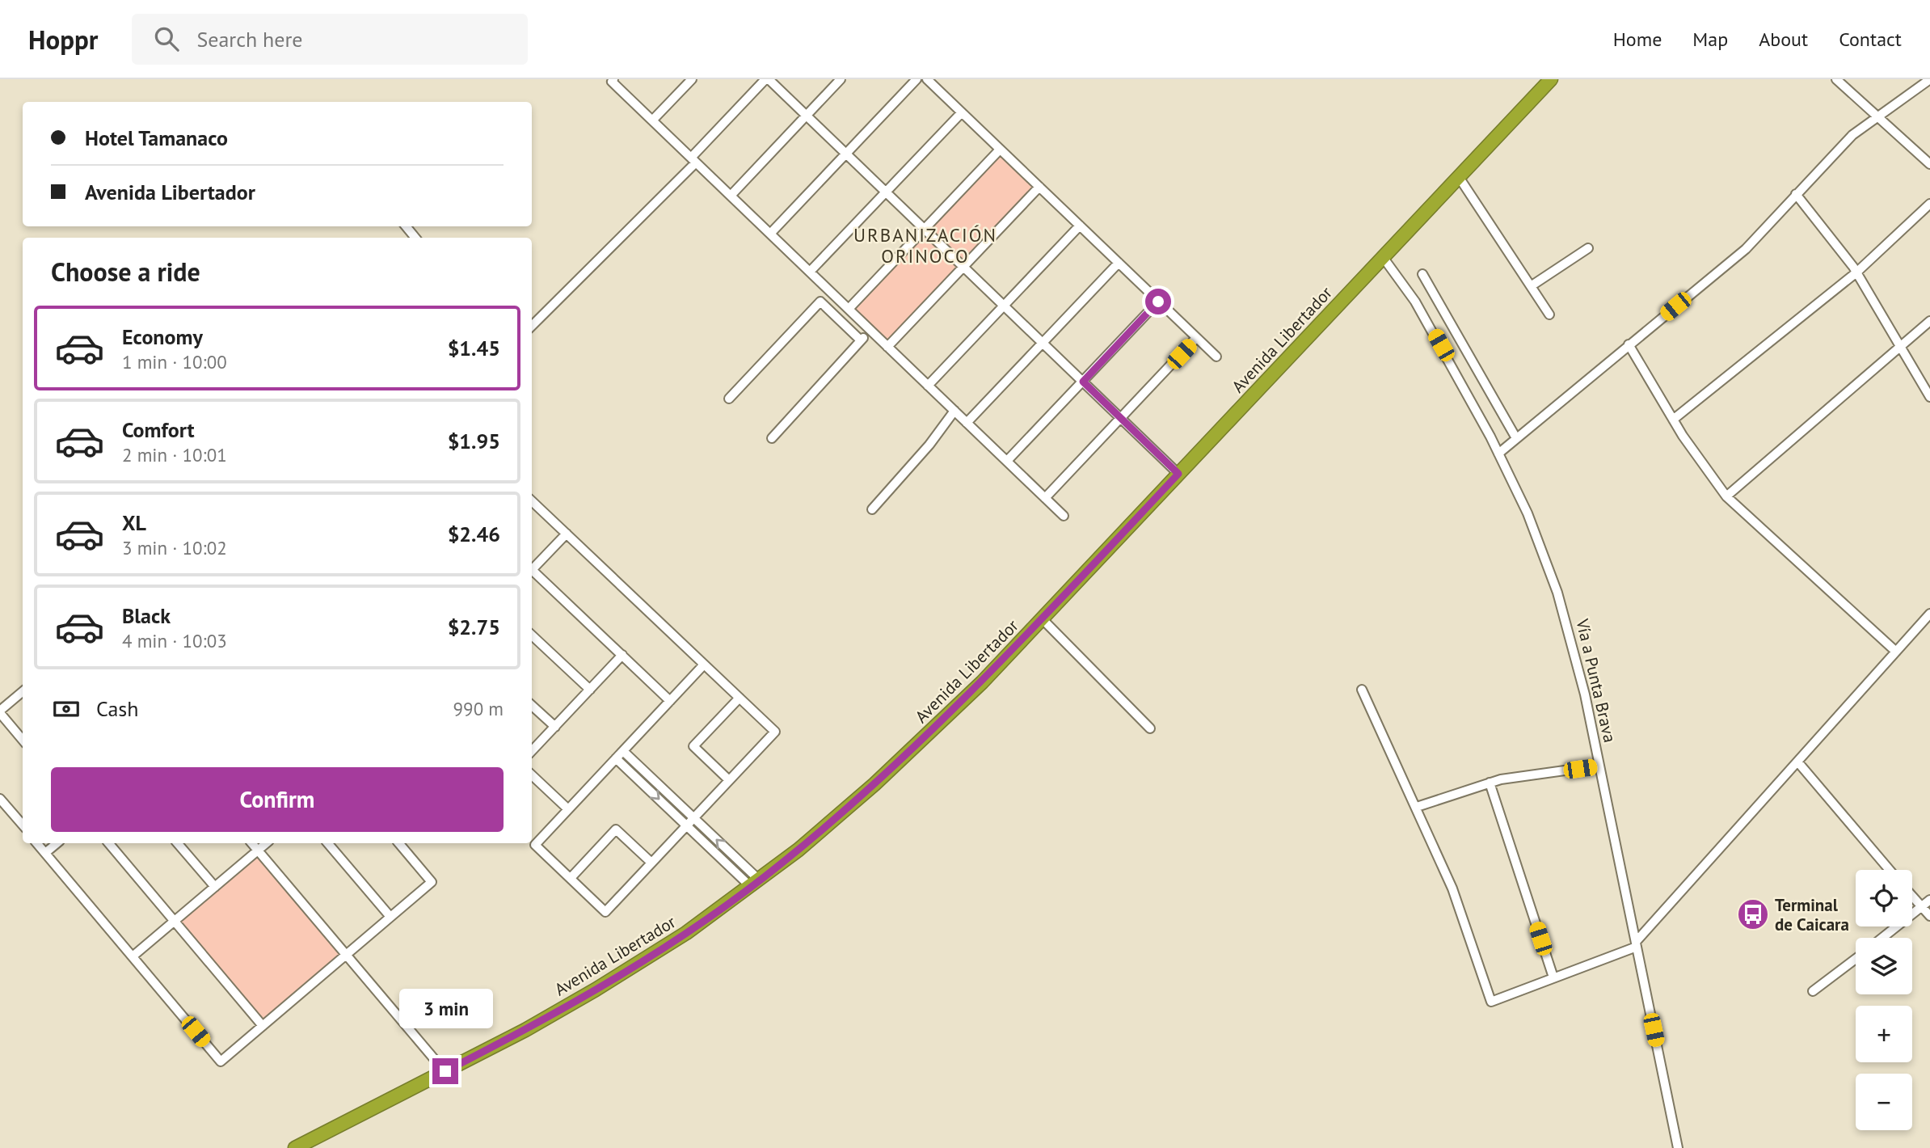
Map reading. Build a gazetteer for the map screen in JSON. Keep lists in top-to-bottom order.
{
  "streets": {
    "highway": ["Avenida Libertador"],
    "street": ["Vía a Punta Brava"]
  },
  "crossings": [
    ["Avenida Libertador", "Vía a Punta Brava"]
  ],
  "districts": ["URBANIZACIÓN ORINOCO"],
  "places": {
    "bus stop": ["Terminal de Caicara"]
  },
  "page": {
    "header": "Hoppr",
    "search": "Search here",
    "nav": [
      "Home",
      "Map",
      "About",
      "Contact"
    ],
    "banner": ["Hotel Tamanaco", "Avenida Libertador"],
    "heading": "Choose a ride",
    "list": [
      {
        "name": "Economy",
        "note": "1 min · 10:00",
        "value": "$1.45"
      },
      {
        "name": "Comfort",
        "note": "2 min · 10:01",
        "value": "$1.95"
      },
      {
        "name": "XL",
        "note": "3 min · 10:02",
        "value": "$2.46"
      },
      {
        "name": "Black",
        "note": "4 min · 10:03",
        "value": "$2.75"
      }
    ],
    "pay": ["Cash", "990 m"],
    "buttons": "Confirm",
    "map_buttons": ["+", "−"],
    "bubble": "3 min"
  }
}
